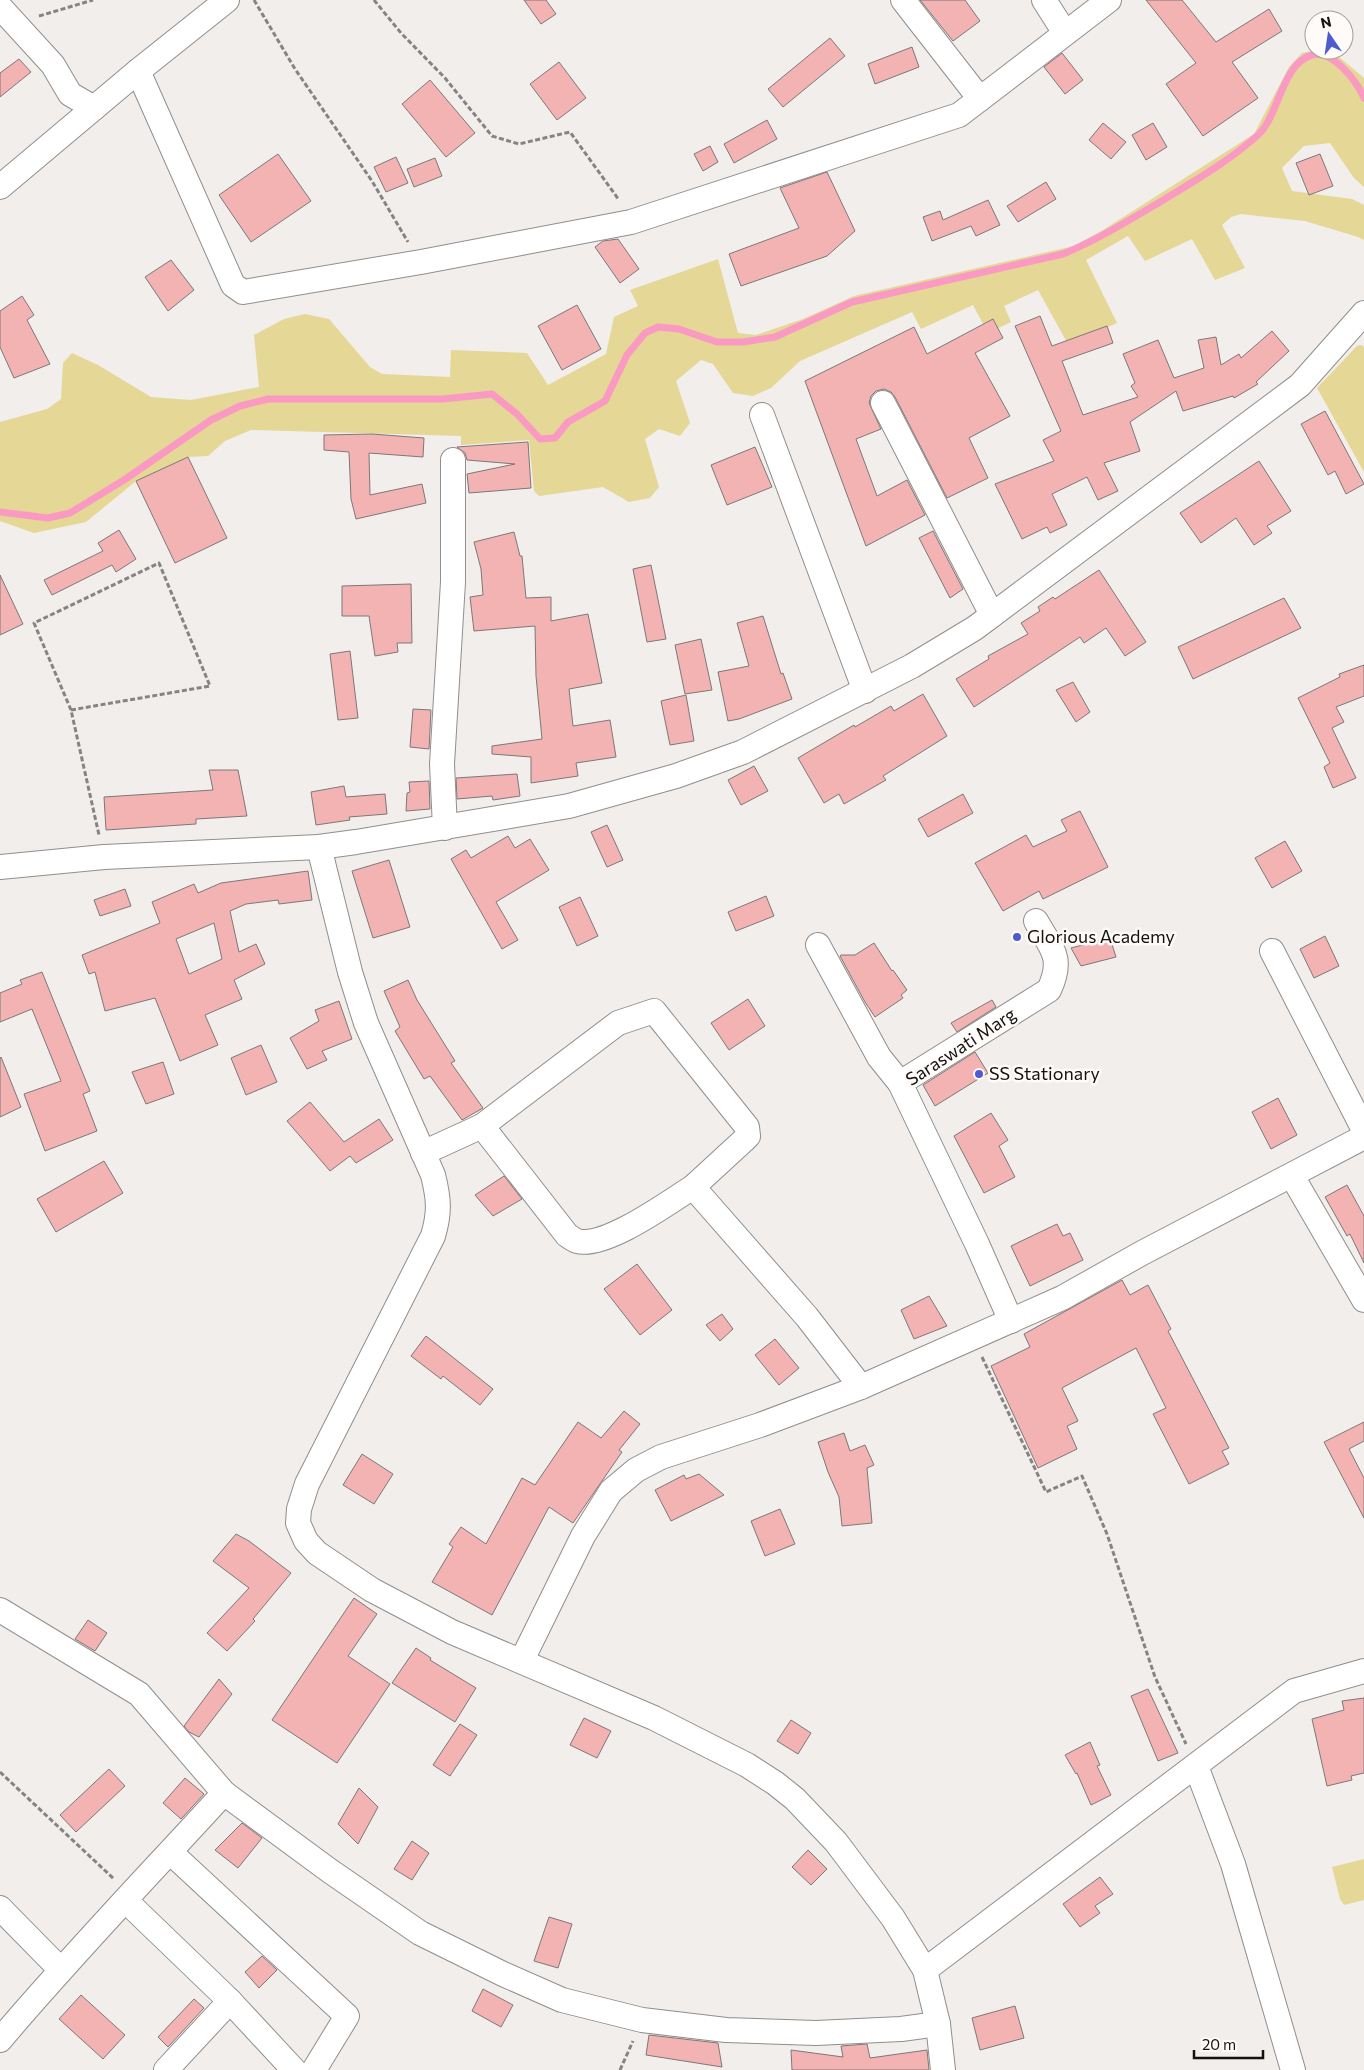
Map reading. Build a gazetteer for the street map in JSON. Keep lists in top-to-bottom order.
{
  "streets": {
    "street": ["Saraswati Marg"]
  },
  "places": ["Glorious Academy", "SS Stationary"],
  "scale_bar": "20 m",
  "north": "top"
}
